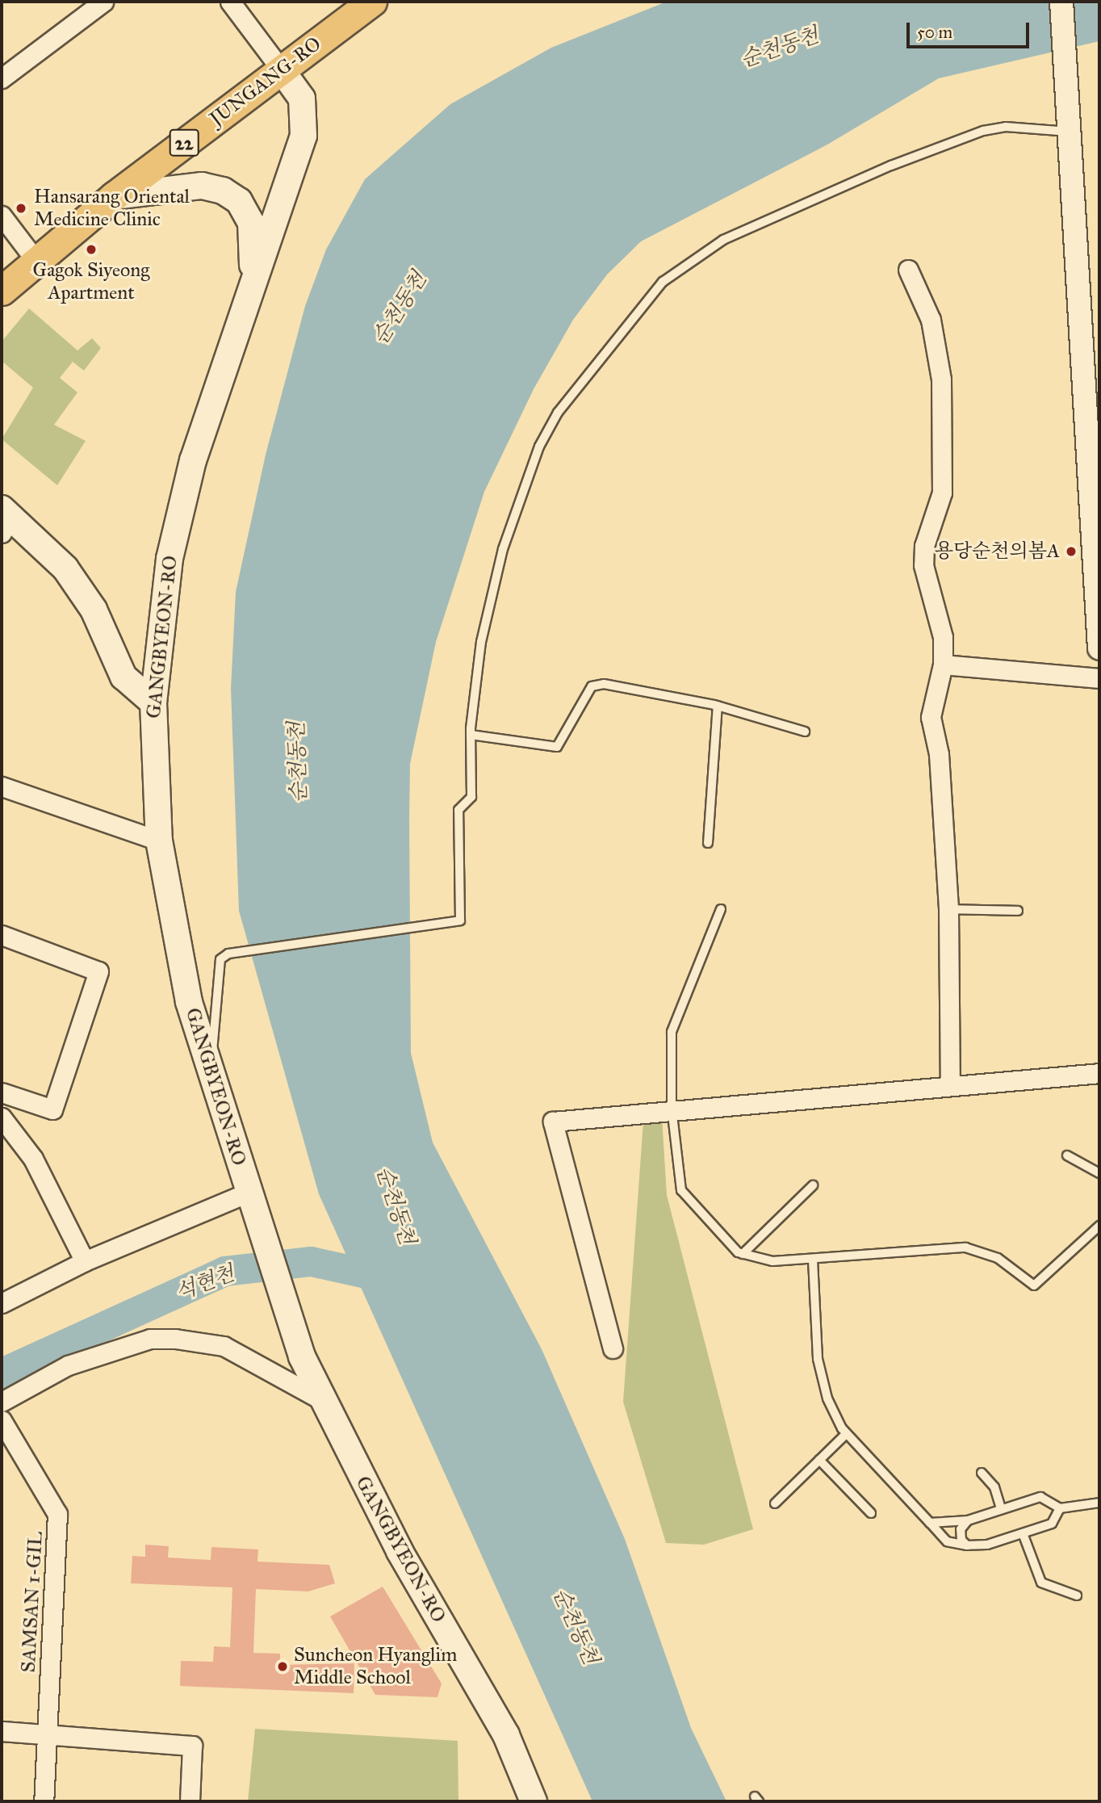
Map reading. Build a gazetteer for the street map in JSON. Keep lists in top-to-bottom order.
{
  "streets": {
    "main road": ["JUNGANG-RO", "22", "GANGBYEON-RO"],
    "street": ["SAMSAN 1-GIL"]
  },
  "crossings": [
    ["JUNGANG-RO", "GANGBYEON-RO"]
  ],
  "water": ["순천동천", "석현천"],
  "places": [
    "Hansarang Oriental Medicine Clinic",
    "Gagok Siyeong Apartment",
    "용당순천의봄A",
    "Suncheon Hyanglim Middle School"
  ],
  "scale_bar": "50 m"
}
